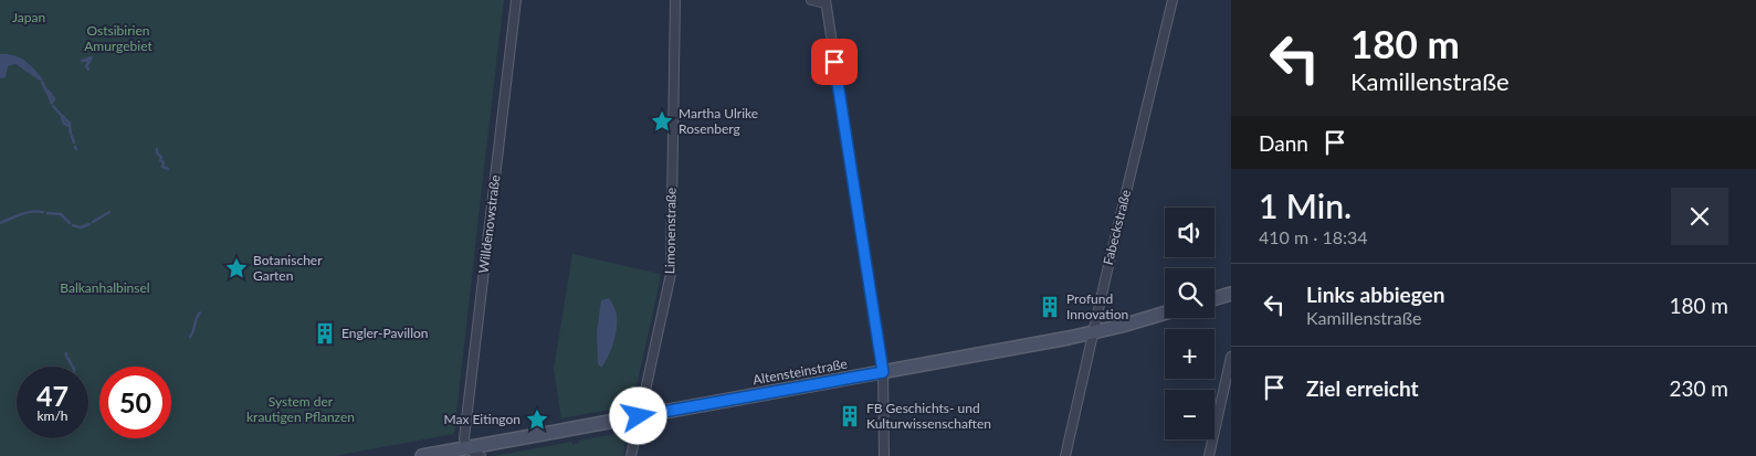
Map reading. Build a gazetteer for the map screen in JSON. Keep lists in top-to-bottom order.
{
  "streets": {
    "main road": ["Altensteinstraße"],
    "street": ["Willdenowstraße", "Fabeckstraße", "Limonenstraße"]
  },
  "crossings": [
    ["Willdenowstraße", "Altensteinstraße"],
    ["Fabeckstraße", "Altensteinstraße"],
    ["Limonenstraße", "Altensteinstraße"]
  ],
  "parks": [
    "Japan",
    "Ostsibirien Amurgebiet",
    "Balkanhalbinsel",
    "System der krautigen Pflanzen"
  ],
  "places": {
    "place": ["Martha Ulrike Rosenberg", "Botanischer Garten", "Max Eitingon"],
    "building": ["Profund Innovation", "Engler-Pavillon", "FB Geschichts- und Kulturwissenschaften"]
  },
  "page": {
    "turn": ["180 m", "Kamillenstraße"],
    "then": "Dann",
    "heading": ["1 Min.", "410 m · 18:34"],
    "map_buttons": ["+", "−"],
    "list": [
      {
        "name": "Links abbiegen",
        "note": "Kamillenstraße",
        "value": "180 m"
      },
      {
        "name": "Ziel erreicht",
        "value": "230 m"
      }
    ],
    "speed": "47 km/h",
    "limit": "50"
  }
}
